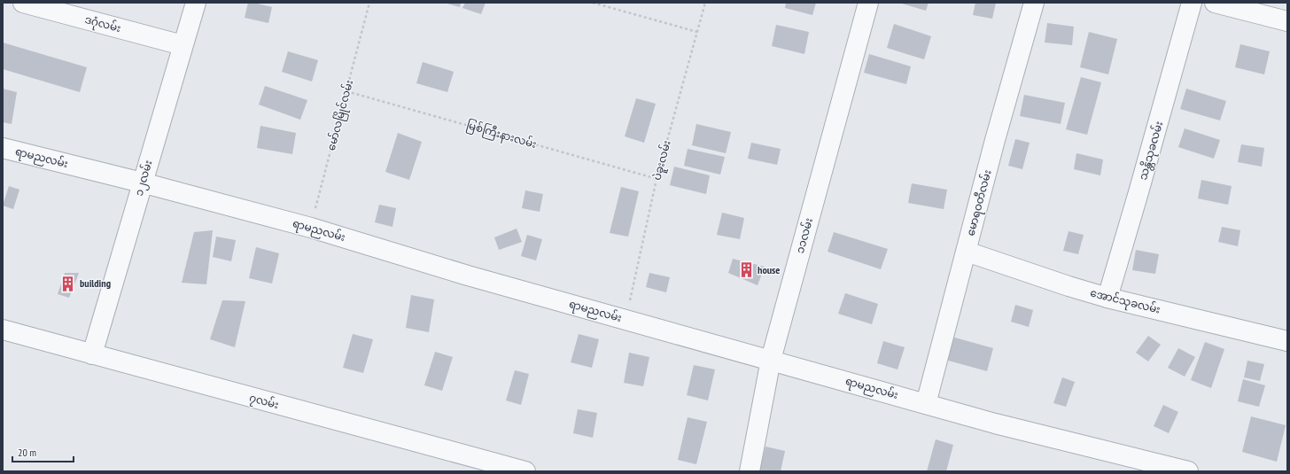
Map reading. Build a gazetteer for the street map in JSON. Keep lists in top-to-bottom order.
{
  "streets": {
    "street": [
      "ဒဂုံလမ်း",
      "သန္တိသုခလမ်း",
      "ရာမညလမ်း",
      "၁၂လမ်း",
      "မောရဝတီလမ်း",
      "၁၁လမ်း",
      "အောင်သုခလမ်း",
      "၇လမ်း"
    ],
    "path": ["မော်လမြိုင်လမ်း", "မြစ်ကြီးနားလမ်း", "ပဲခူးလမ်း"]
  },
  "crossings": [
    ["ဒဂုံလမ်း", "၁၂လမ်း"],
    ["မော်လမြိုင်လမ်း", "မြစ်ကြီးနားလမ်း"],
    ["မော်လမြိုင်လမ်း", "ရာမညလမ်း"],
    ["မြစ်ကြီးနားလမ်း", "ပဲခူးလမ်း"],
    ["သန္တိသုခလမ်း", "အောင်သုခလမ်း"],
    ["ရာမညလမ်း", "ပဲခူးလမ်း"],
    ["ရာမညလမ်း", "၁၂လမ်း"],
    ["ရာမညလမ်း", "မောရဝတီလမ်း"],
    ["ရာမညလမ်း", "၁၁လမ်း"],
    ["၁၂လမ်း", "၇လမ်း"],
    ["မောရဝတီလမ်း", "အောင်သုခလမ်း"]
  ],
  "places": {
    "building": ["house", "building"]
  },
  "scale_bar": "20 m"
}
